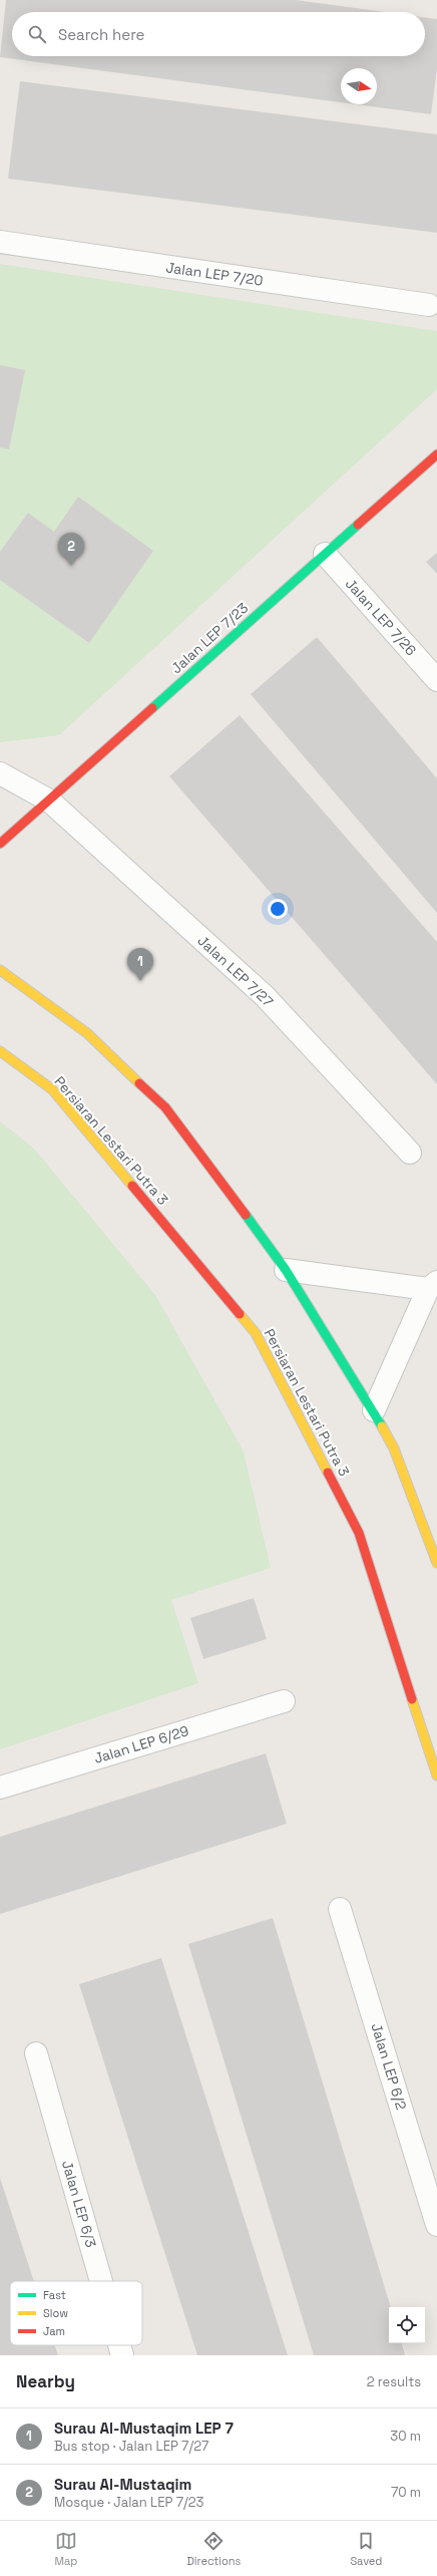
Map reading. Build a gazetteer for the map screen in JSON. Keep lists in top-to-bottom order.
{
  "streets": {
    "street": [
      "Jalan LEP 7/20",
      "Jalan LEP 7/26",
      "Jalan LEP 7/23",
      "Jalan LEP 7/27",
      "Persiaran Lestari Putra 3",
      "Jalan LEP 6/29",
      "Jalan LEP 6/2",
      "Jalan LEP 6/3"
    ]
  },
  "crossings": [
    ["Jalan LEP 7/26", "Jalan LEP 7/23"],
    ["Jalan LEP 7/23", "Jalan LEP 7/27"]
  ],
  "legend": ["Fast", "Slow", "Jam"],
  "north": "right",
  "page": {
    "search": "Search here",
    "pins": ["2", "1"],
    "heading": ["Nearby", "2 results"],
    "list": [
      {
        "mark": "1",
        "name": "Surau Al-Mustaqim LEP 7",
        "note": "Bus stop · Jalan LEP 7/27",
        "value": "30 m"
      },
      {
        "mark": "2",
        "name": "Surau Al-Mustaqim",
        "note": "Mosque · Jalan LEP 7/23",
        "value": "70 m"
      }
    ],
    "nav": ["Map", "Directions", "Saved"]
  }
}
